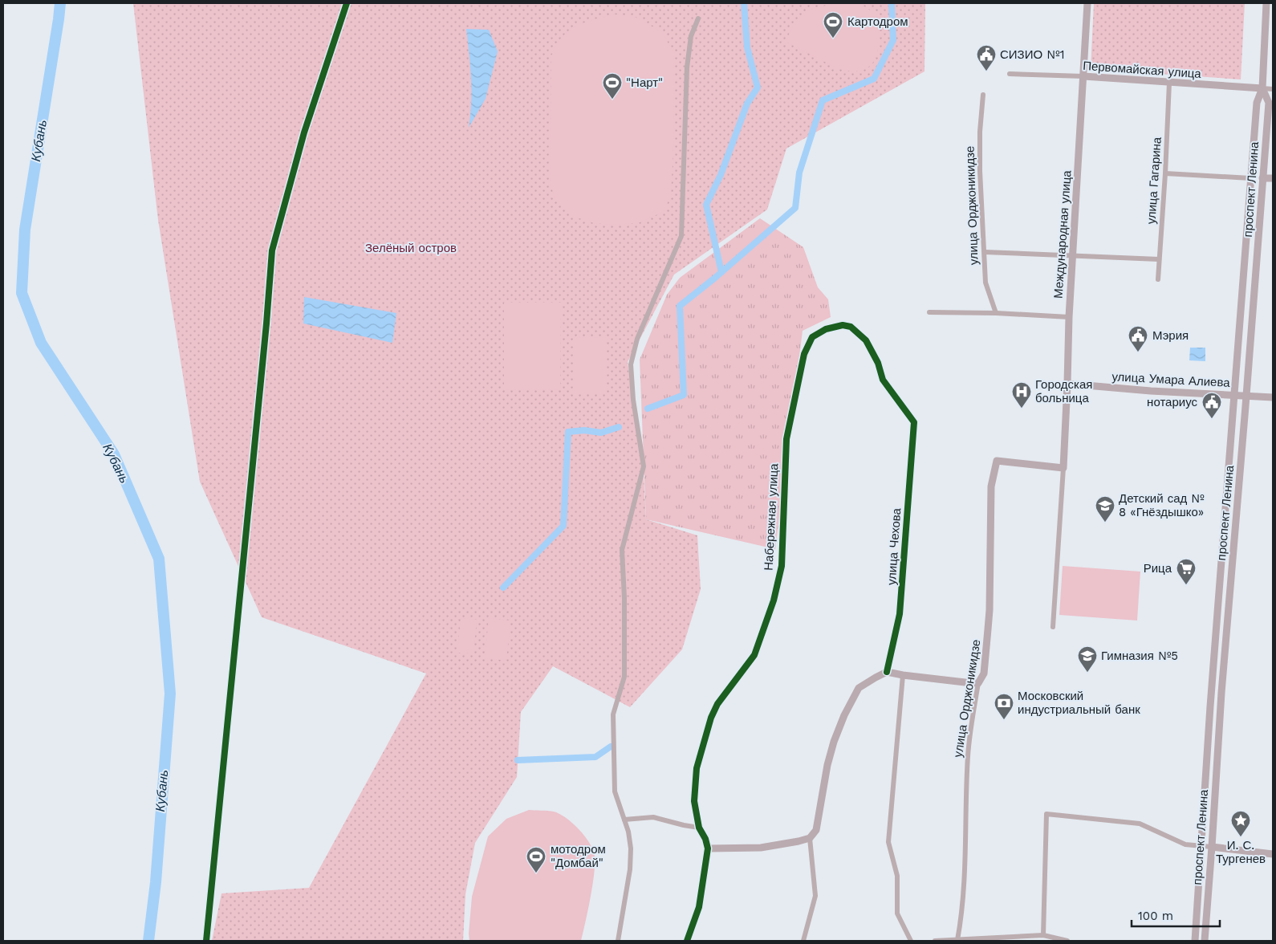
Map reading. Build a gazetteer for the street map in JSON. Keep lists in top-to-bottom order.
{
  "streets": {
    "main road": [
      "Первомайская улица",
      "проспект Ленина",
      "улица Орджоникидзе",
      "Международная улица",
      "улица Умара Алиева"
    ],
    "street": ["улица Гагарина", "Набережная улица", "улица Чехова"]
  },
  "crossings": [
    ["Первомайская улица", "улица Гагарина"],
    ["Первомайская улица", "проспект Ленина"],
    ["Первомайская улица", "Международная улица"],
    ["проспект Ленина", "улица Умара Алиева"],
    ["улица Орджоникидзе", "Международная улица"],
    ["Международная улица", "улица Умара Алиева"],
    ["Набережная улица", "улица Чехова"]
  ],
  "water": ["Кубань"],
  "parks": ["Зелёный остров"],
  "places": {
    "sports": ["Картодром", "\"Нарт\"", "мотодром \"Домбай\""],
    "public building": ["СИЗИО №1", "Мэрия", "нотариус"],
    "hospital": ["Городская больница"],
    "school or university": ["Детский сад № 8 «Гнёздышко»", "Гимназия №5"],
    "supermarket": ["Рица"],
    "bank": ["Московский индустриальный банк"],
    "place": ["И. С. Тургенев"]
  },
  "scale_bar": "100 m"
}
